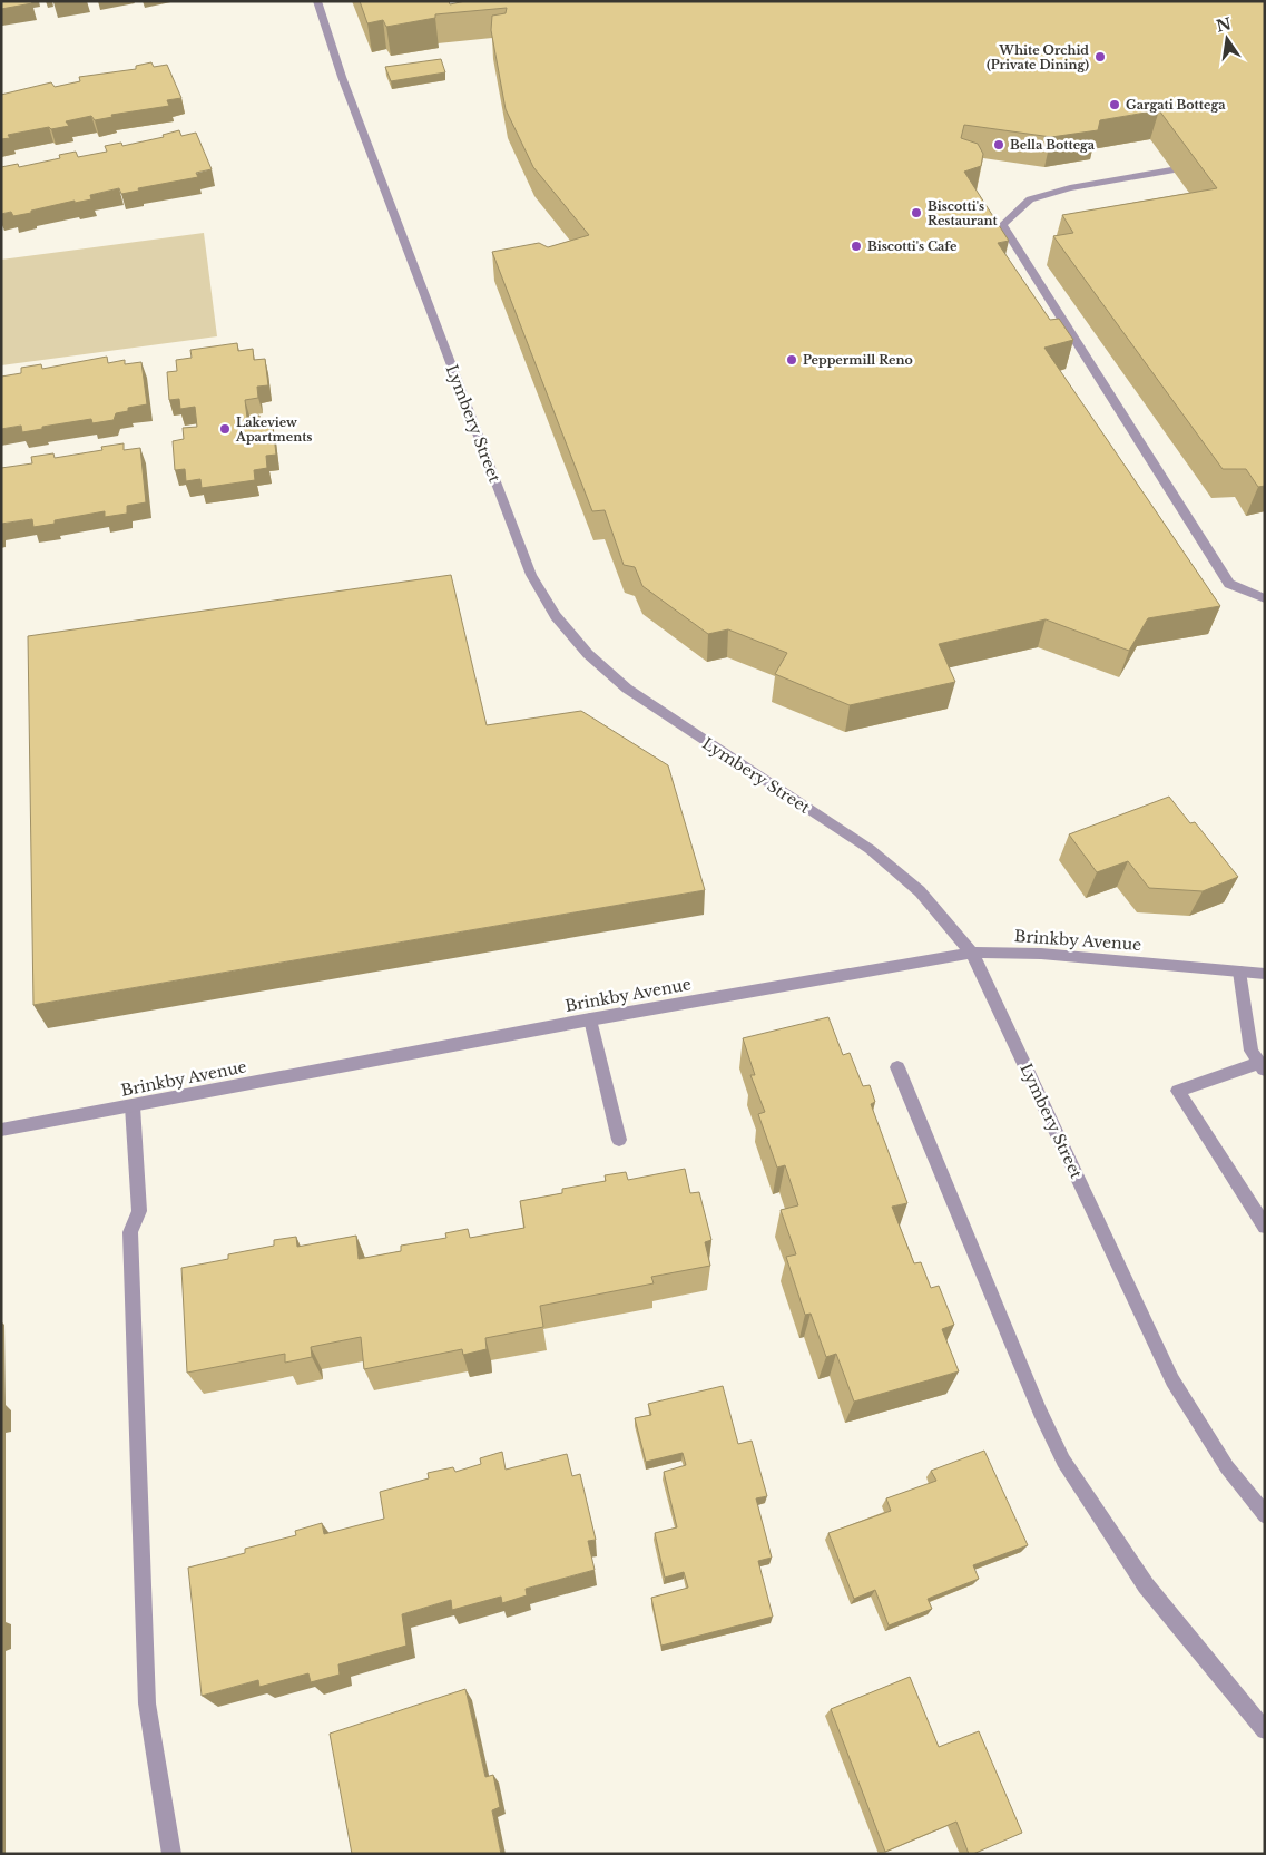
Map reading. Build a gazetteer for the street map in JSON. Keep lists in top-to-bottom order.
{
  "streets": {
    "street": ["Lymbery Street", "Brinkby Avenue"]
  },
  "crossings": [
    ["Lymbery Street", "Brinkby Avenue"]
  ],
  "places": [
    "White Orchid (Private Dining)",
    "Gargati Bottega",
    "Bella Bottega",
    "Biscotti's Restaurant",
    "Biscotti's Cafe",
    "Peppermill Reno",
    "Lakeview Apartments"
  ],
  "north": "top"
}
